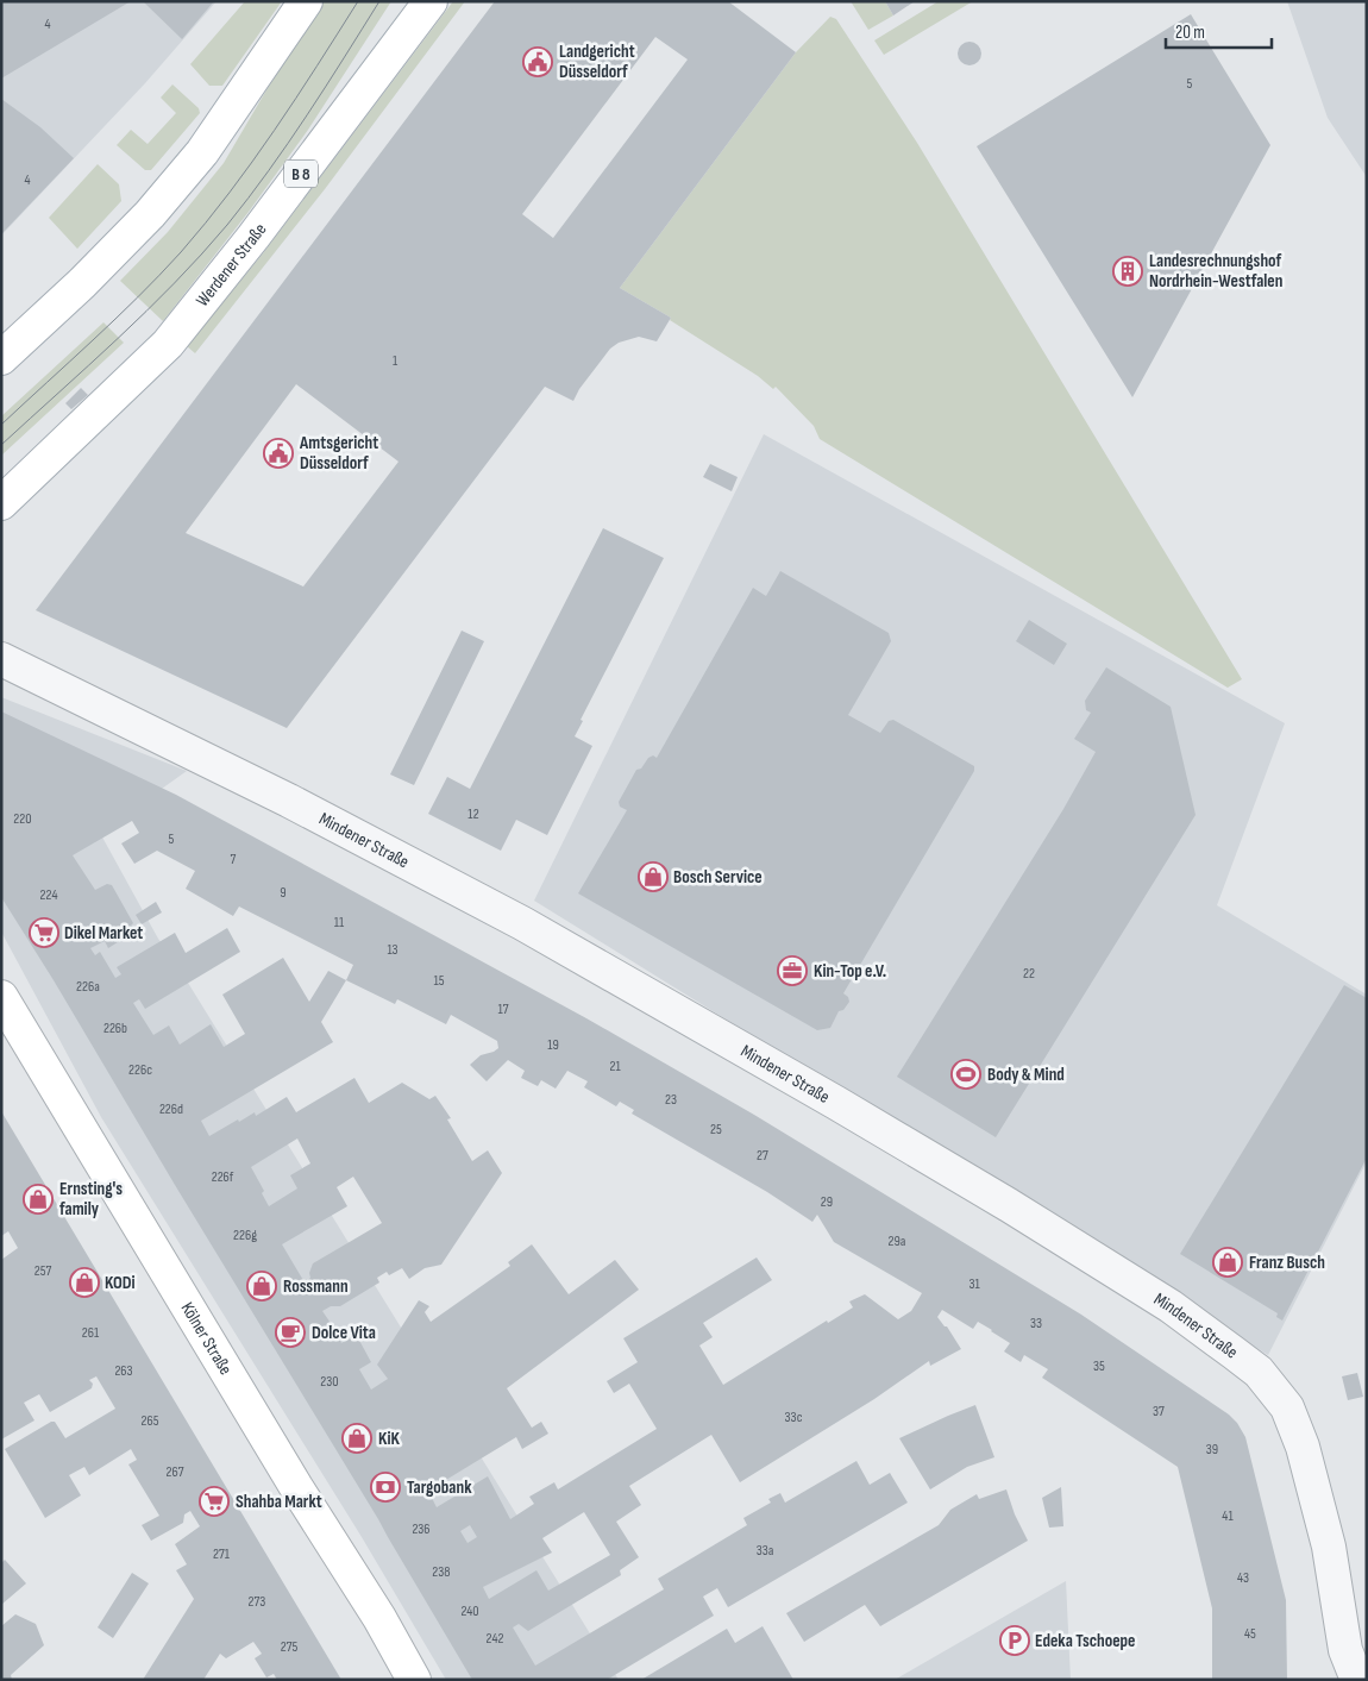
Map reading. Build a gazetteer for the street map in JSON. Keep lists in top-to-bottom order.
{
  "streets": {
    "main road": ["B 8", "Werdener Straße", "Kölner Straße"],
    "street": ["Mindener Straße"]
  },
  "places": {
    "public building": ["Landgericht Düsseldorf", "Amtsgericht Düsseldorf"],
    "building": ["Landesrechnungshof Nordrhein-Westfalen"],
    "shop": [
      "Bosch Service",
      "Ernsting's family",
      "Franz Busch",
      "KODi",
      "Rossmann",
      "KiK"
    ],
    "supermarket": ["Dikel Market", "Shahba Markt"],
    "office": ["Kin-Top e.V."],
    "sports": ["Body & Mind"],
    "cafe": ["Dolce Vita"],
    "bank": ["Targobank"],
    "parking": ["Edeka Tschoepe"]
  },
  "house_numbers": [
    "4",
    "5",
    "4",
    "1",
    "12",
    "220",
    "5",
    "7",
    "9",
    "224",
    "11",
    "13",
    "22",
    "15",
    "226a",
    "17",
    "226b",
    "19",
    "21",
    "226c",
    "23",
    "226d",
    "25",
    "27",
    "226f",
    "29",
    "226g",
    "29a",
    "257",
    "31",
    "33",
    "261",
    "35",
    "263",
    "230",
    "37",
    "33c",
    "265",
    "39",
    "267",
    "41",
    "236",
    "33a",
    "271",
    "238",
    "43",
    "273",
    "240",
    "45",
    "242",
    "275"
  ],
  "scale_bar": "20 m"
}
